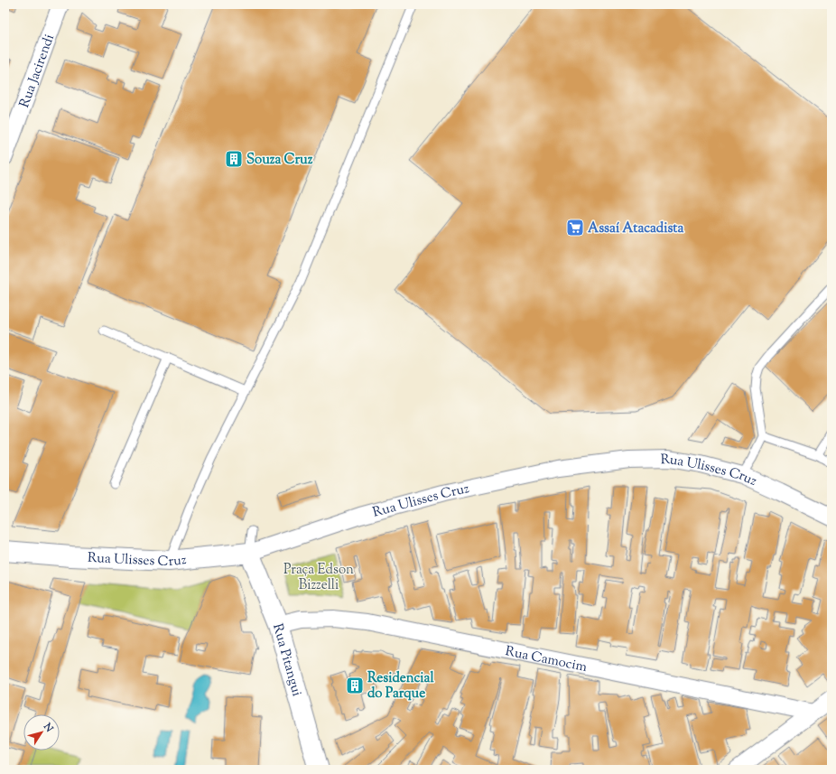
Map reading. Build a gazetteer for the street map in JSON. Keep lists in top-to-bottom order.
{
  "streets": {
    "street": [
      "Rua Jacirendi",
      "Rua Ulisses Cruz",
      "Rua Camocim",
      "Rua Pitangui"
    ]
  },
  "crossings": [
    ["Rua Ulisses Cruz", "Rua Pitangui"],
    ["Rua Camocim", "Rua Pitangui"]
  ],
  "parks": ["Praça Edson Bizzelli"],
  "places": {
    "building": ["Souza Cruz", "Residencial do Parque"],
    "supermarket": ["Assaí Atacadista"]
  },
  "north": "top right"
}
